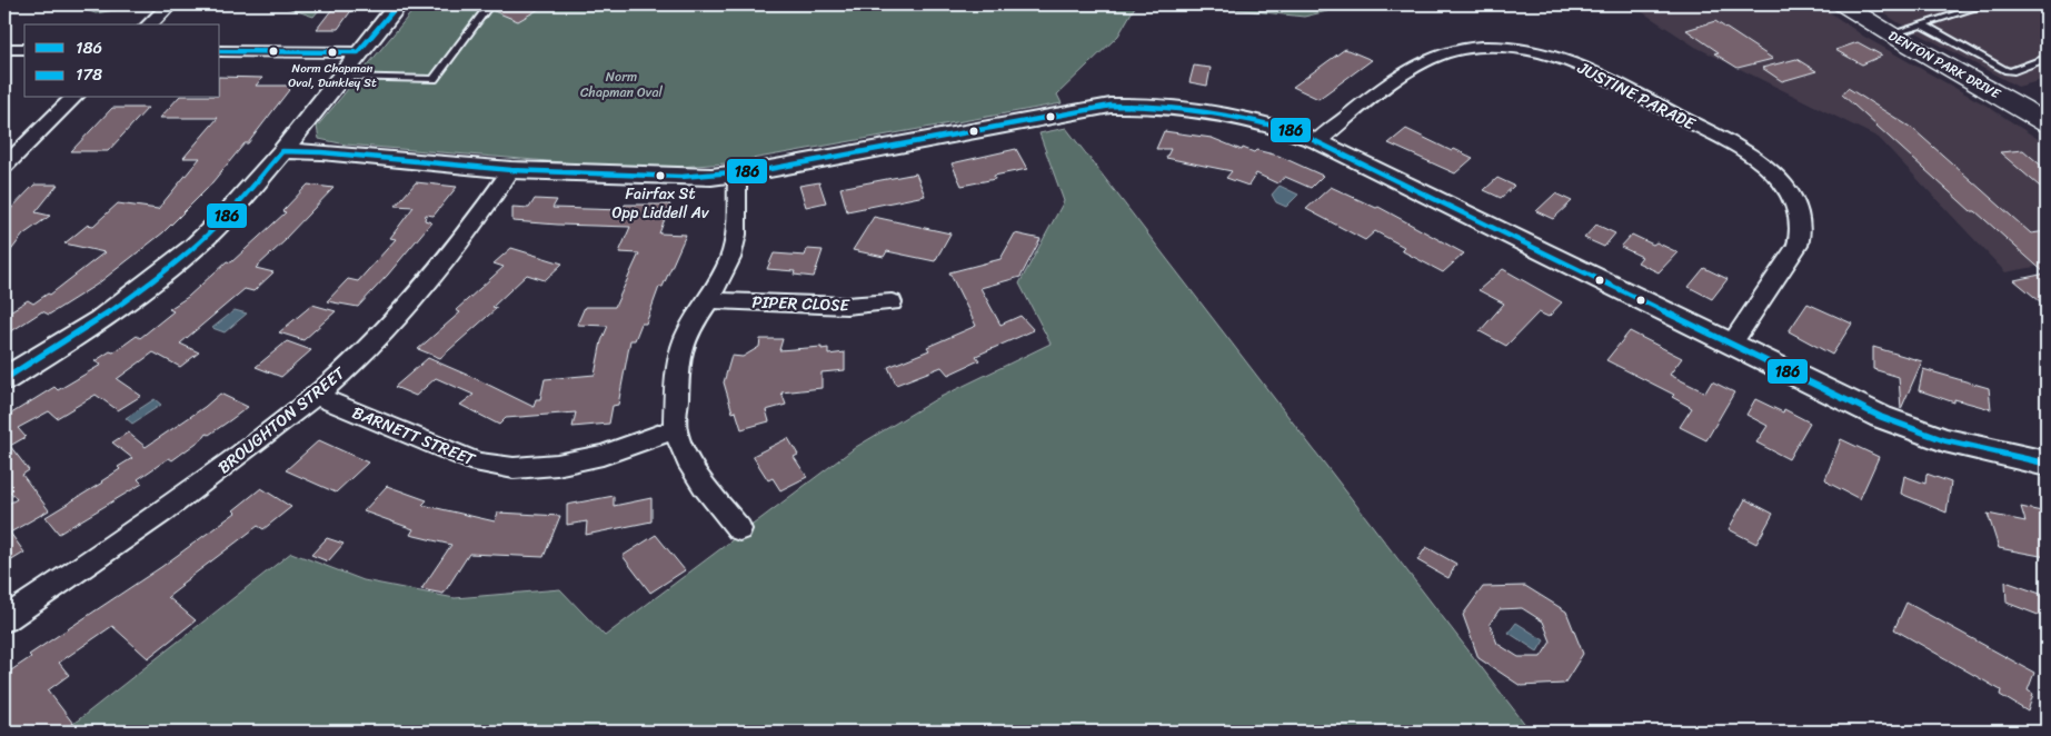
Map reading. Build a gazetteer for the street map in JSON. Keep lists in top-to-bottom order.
{
  "streets": {
    "main road": ["DENTON PARK DRIVE"],
    "street": [
      "JUSTINE PARADE",
      "PIPER CLOSE",
      "BROUGHTON STREET",
      "BARNETT STREET"
    ]
  },
  "crossings": [
    ["BROUGHTON STREET", "BARNETT STREET"]
  ],
  "parks": ["Norm Chapman Oval"],
  "places": ["Norm Chapman Oval, Dunkley St", "Fairfax St Opp Liddell Av"],
  "lines": ["transit line 178", "transit line 186"],
  "legend": ["186", "178"]
}
